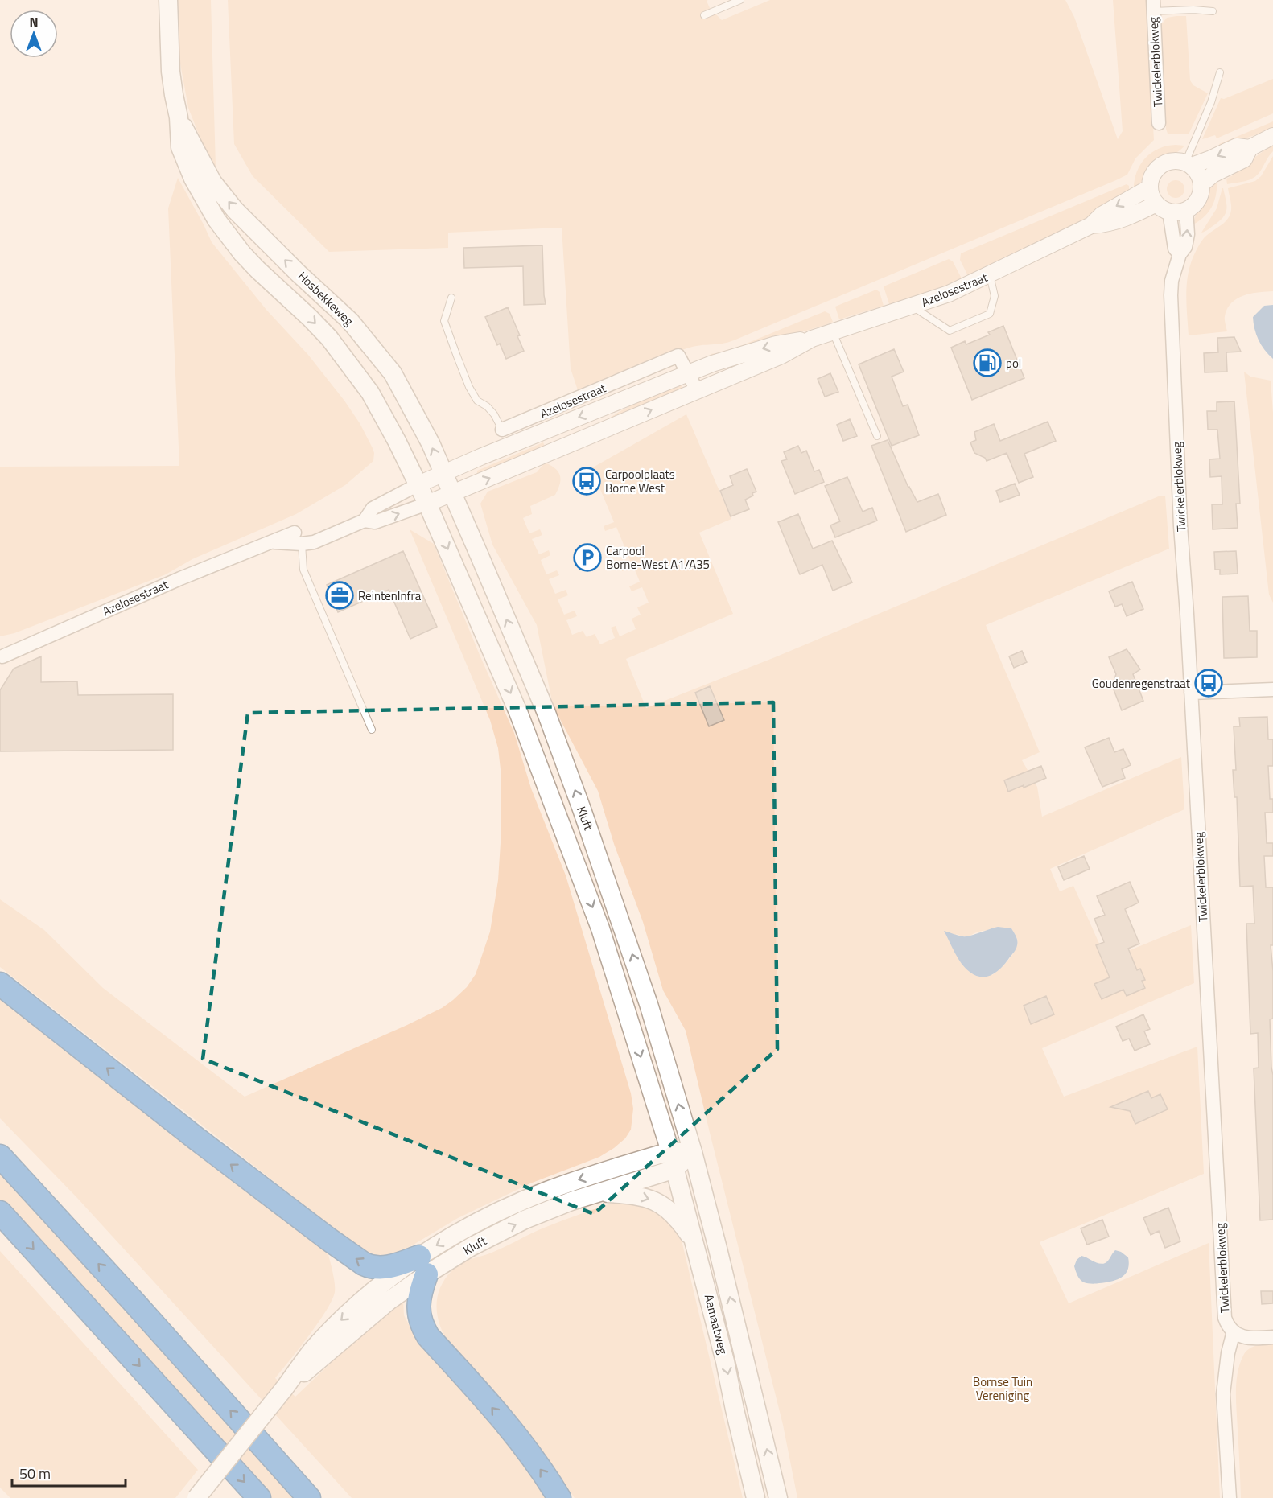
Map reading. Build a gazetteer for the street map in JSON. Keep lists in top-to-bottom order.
{
  "streets": {
    "main road": ["Hosbekkeweg", "Kluft", "Aamaatweg"],
    "street": ["Twickelerblokweg", "Azelosestraat"]
  },
  "crossings": [
    ["Twickelerblokweg", "Azelosestraat"],
    ["Azelosestraat", "Hosbekkeweg"],
    ["Azelosestraat", "Kluft"],
    ["Hosbekkeweg", "Kluft"],
    ["Kluft", "Aamaatweg"]
  ],
  "parks": ["Bornse Tuin Vereniging"],
  "places": {
    "fuel station": ["pol"],
    "bus stop": ["Carpoolplaats Borne West", "Goudenregenstraat"],
    "parking": ["Carpool Borne-West A1/A35"],
    "office": ["ReintenInfra"]
  },
  "scale_bar": "50 m",
  "north": "top"
}
